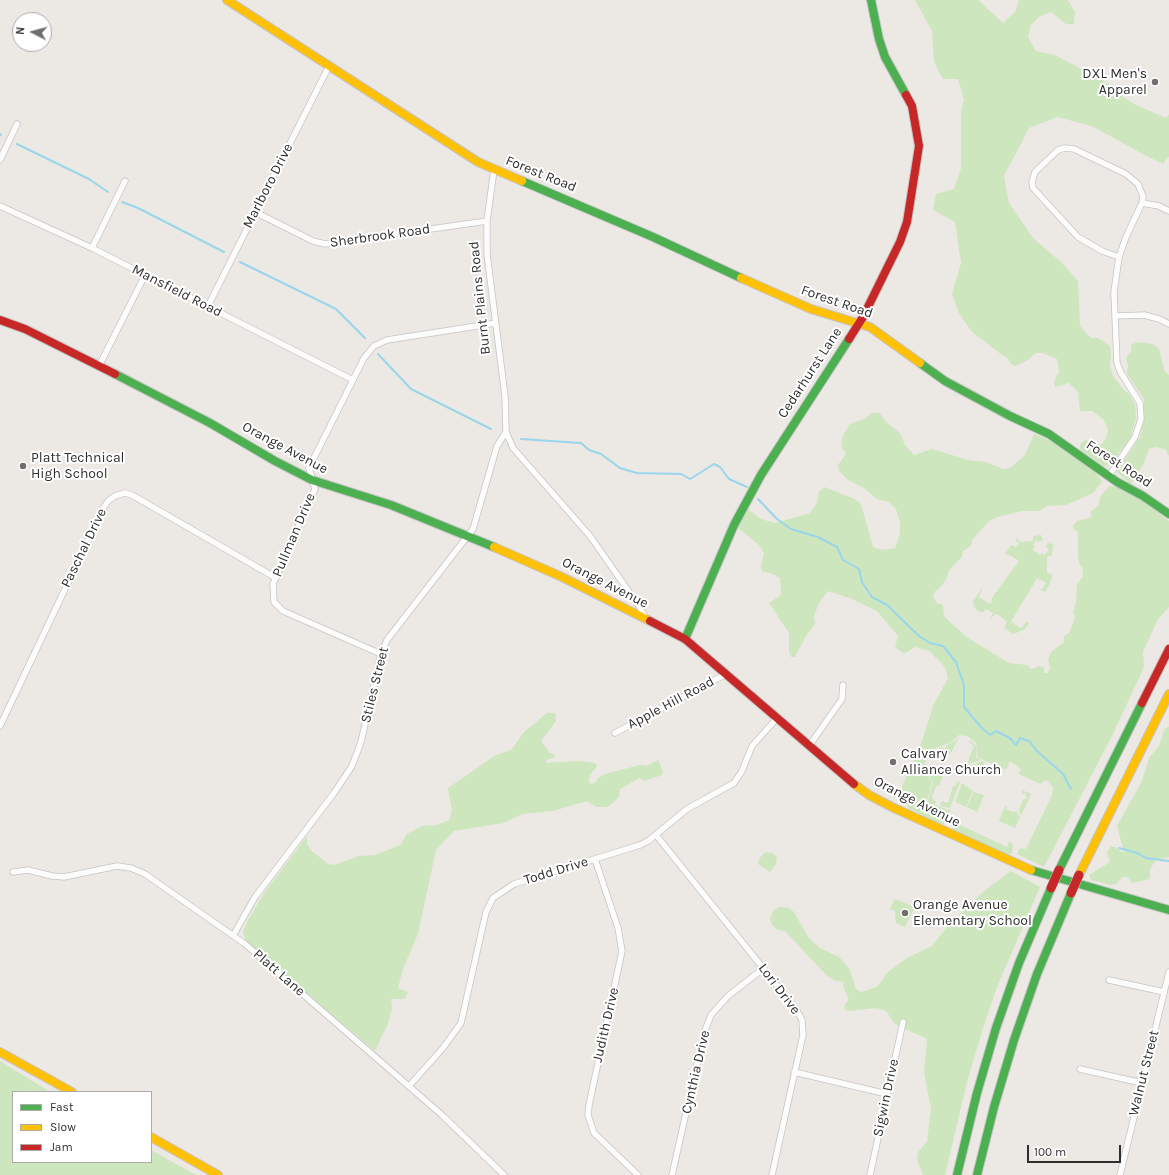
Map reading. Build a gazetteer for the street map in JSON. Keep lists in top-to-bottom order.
{
  "streets": {
    "main road": ["Forest Road", "Cedarhurst Lane", "Orange Avenue"],
    "street": [
      "Marlboro Drive",
      "Sherbrook Road",
      "Mansfield Road",
      "Burnt Plains Road",
      "Pullman Drive",
      "Paschal Drive",
      "Stiles Street",
      "Apple Hill Road",
      "Todd Drive",
      "Platt Lane",
      "Lori Drive",
      "Judith Drive",
      "Cynthia Drive",
      "Walnut Street",
      "Sigwin Drive"
    ]
  },
  "crossings": [
    ["Forest Road", "Burnt Plains Road"],
    ["Forest Road", "Cedarhurst Lane"],
    ["Marlboro Drive", "Sherbrook Road"],
    ["Marlboro Drive", "Mansfield Road"],
    ["Sherbrook Road", "Burnt Plains Road"],
    ["Mansfield Road", "Pullman Drive"],
    ["Burnt Plains Road", "Orange Avenue"],
    ["Burnt Plains Road", "Pullman Drive"],
    ["Burnt Plains Road", "Stiles Street"],
    ["Cedarhurst Lane", "Orange Avenue"],
    ["Orange Avenue", "Pullman Drive"],
    ["Orange Avenue", "Stiles Street"],
    ["Orange Avenue", "Apple Hill Road"],
    ["Orange Avenue", "Todd Drive"],
    ["Pullman Drive", "Paschal Drive"],
    ["Pullman Drive", "Stiles Street"],
    ["Stiles Street", "Platt Lane"],
    ["Todd Drive", "Platt Lane"],
    ["Todd Drive", "Lori Drive"],
    ["Todd Drive", "Judith Drive"],
    ["Lori Drive", "Cynthia Drive"]
  ],
  "places": [
    "DXL Men's Apparel",
    "Platt Technical High School",
    "Calvary Alliance Church",
    "Orange Avenue Elementary School"
  ],
  "legend": ["Fast", "Slow", "Jam"],
  "scale_bar": "100 m",
  "north": "left"
}
